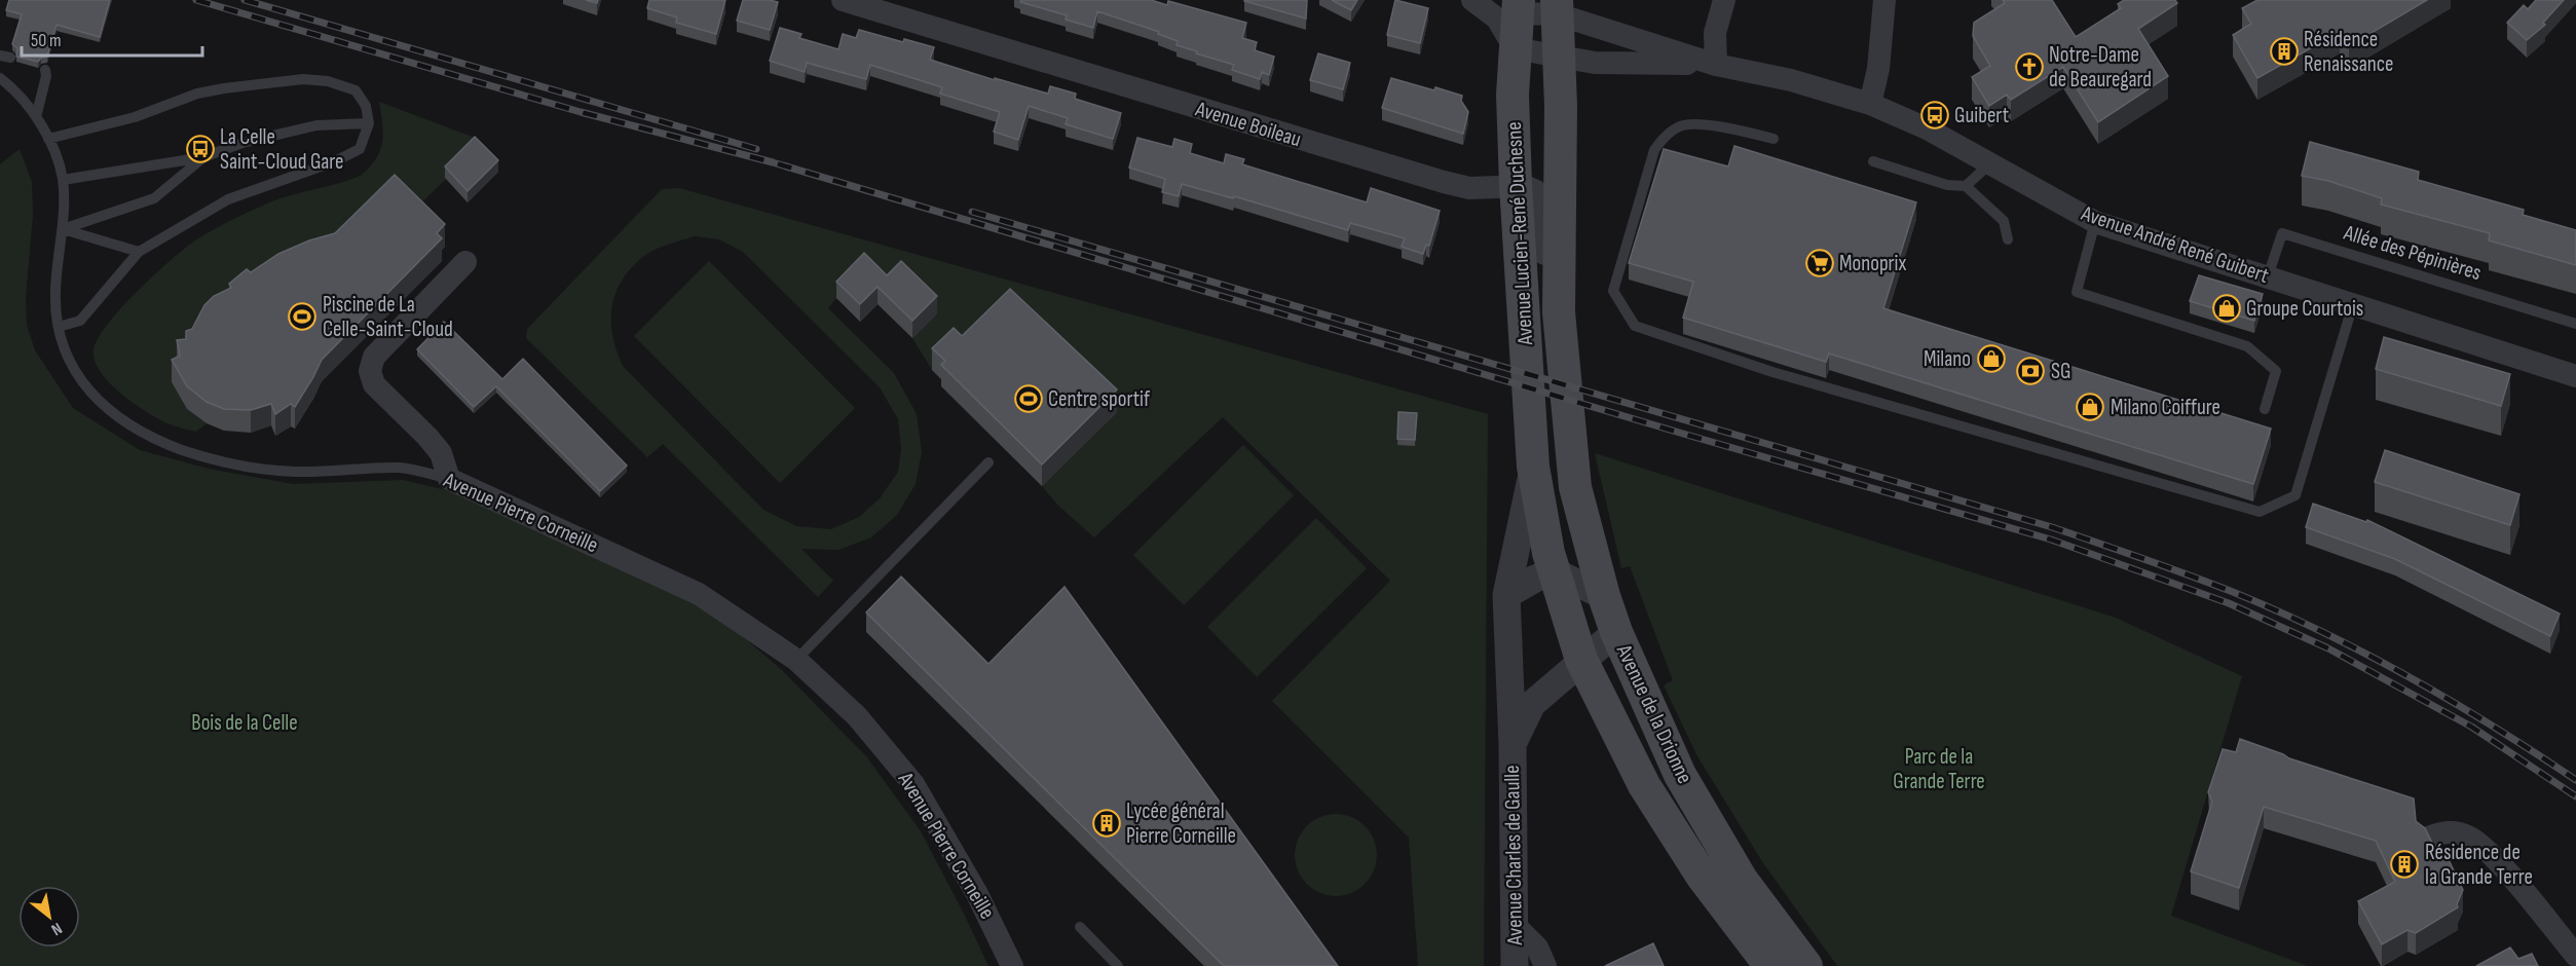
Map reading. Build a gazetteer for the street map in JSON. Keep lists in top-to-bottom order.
{
  "streets": {
    "main road": ["Avenue Lucien-René Duchesne", "Avenue de la Drionne"],
    "street": [
      "Avenue Boileau",
      "Avenue André René Guibert",
      "Avenue Pierre Corneille",
      "Avenue Charles de Gaulle"
    ],
    "lane": ["Allée des Pépinières"]
  },
  "crossings": [
    ["Avenue Boileau", "Avenue Lucien-René Duchesne"],
    ["Avenue Lucien-René Duchesne", "Avenue André René Guibert"],
    ["Avenue Lucien-René Duchesne", "Avenue de la Drionne"],
    ["Avenue Lucien-René Duchesne", "Avenue Charles de Gaulle"],
    ["Avenue André René Guibert", "Allée des Pépinières"],
    ["Avenue de la Drionne", "Avenue Charles de Gaulle"]
  ],
  "parks": ["Bois de la Celle", "Parc de la Grande Terre"],
  "places": {
    "building": ["Résidence Renaissance", "Lycée général Pierre Corneille", "Résidence de la Grande Terre"],
    "church": ["Notre-Dame de Beauregard"],
    "bus stop": ["Guibert", "La Celle Saint-Cloud Gare"],
    "supermarket": ["Monoprix"],
    "shop": ["Groupe Courtois", "Milano", "Milano Coiffure"],
    "sports": ["Piscine de La Celle-Saint-Cloud", "Centre sportif"],
    "bank": ["SG"]
  },
  "scale_bar": "50 m",
  "north": "bottom right"
}
